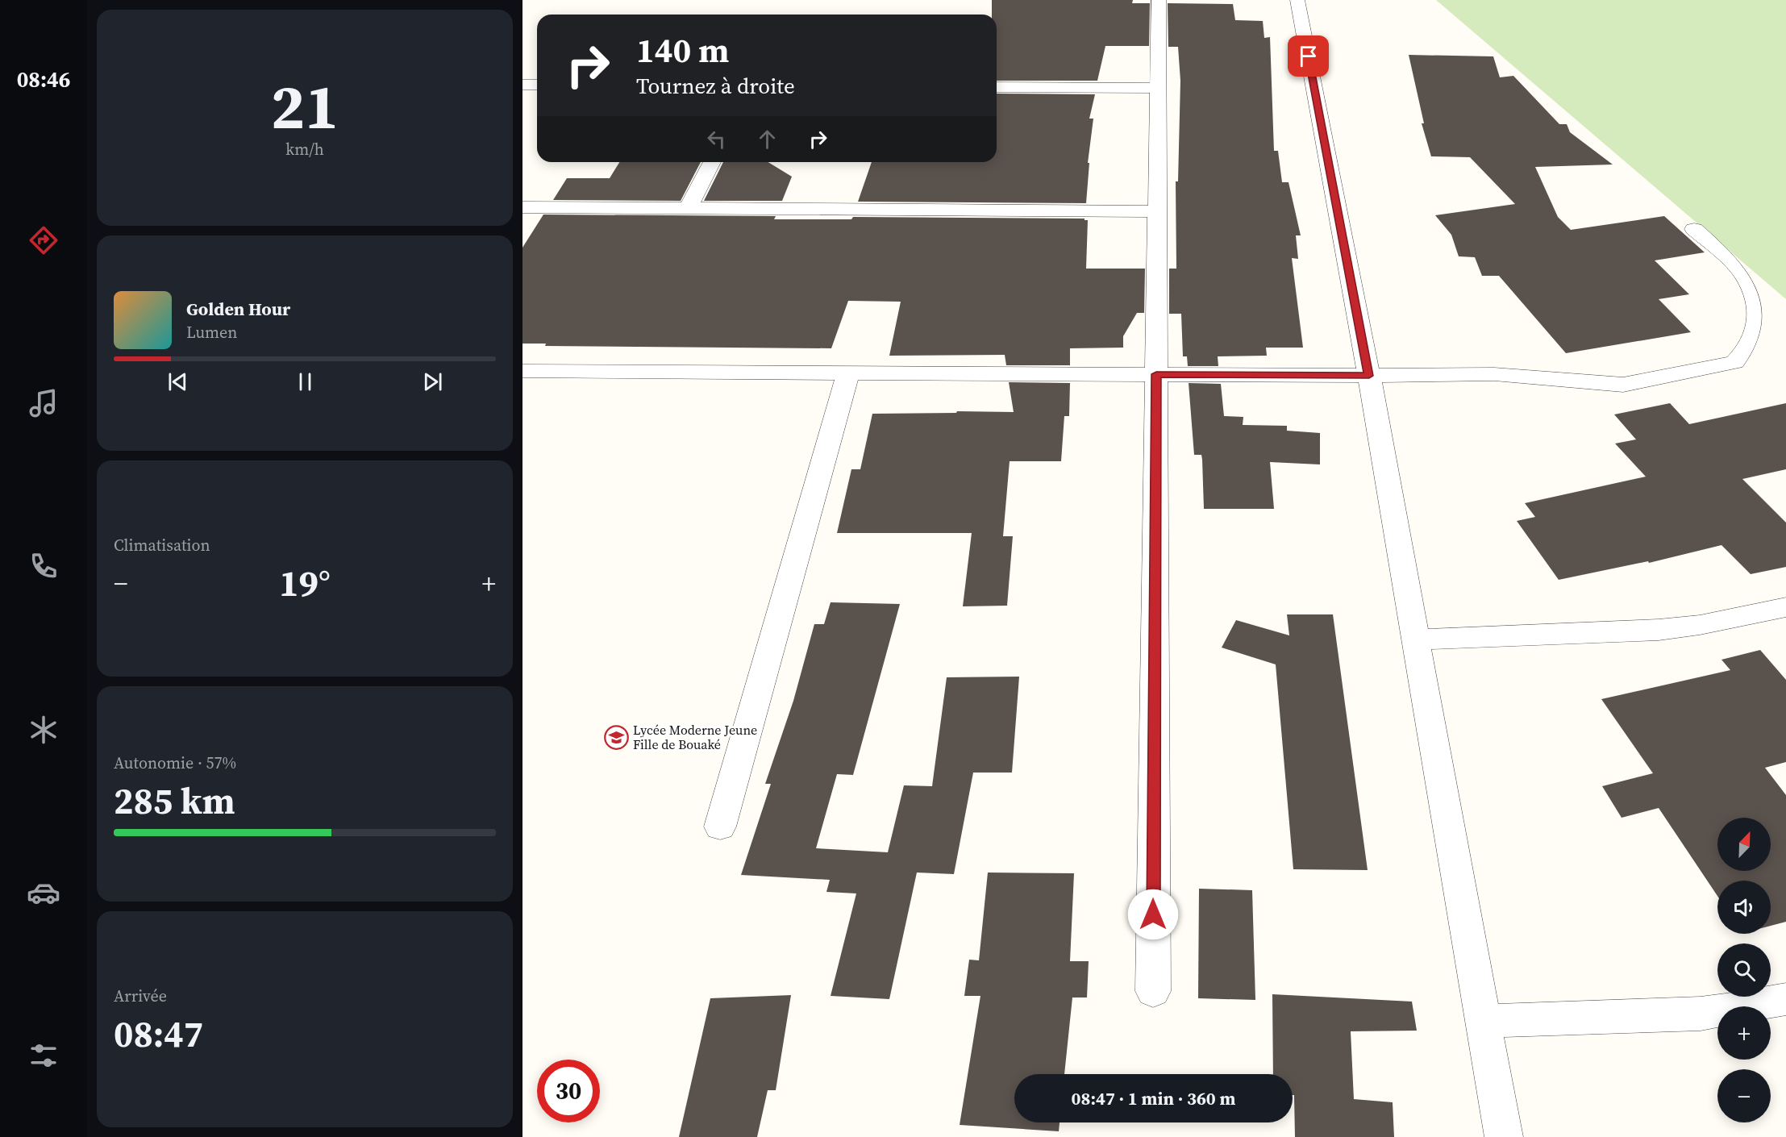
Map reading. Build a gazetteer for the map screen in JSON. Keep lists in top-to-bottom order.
{
  "places": {
    "school or university": ["Lycée Moderne Jeune Fille de Bouaké"]
  },
  "north": "top right",
  "page": {
    "tabs": "08:46",
    "tile": [
      ["21", "km/h"],
      "Climatisation",
      ["Autonomie · 57%", "285 km"],
      ["Arrivée", "08:47"]
    ],
    "turn": ["140 m", "Tournez à droite"],
    "song": ["Golden Hour", "Lumen"],
    "heat": ["−", "19°", "+"],
    "map_buttons": ["+", "−"],
    "limit": "30",
    "trip": "08:47 · 1 min · 360 m"
  }
}
